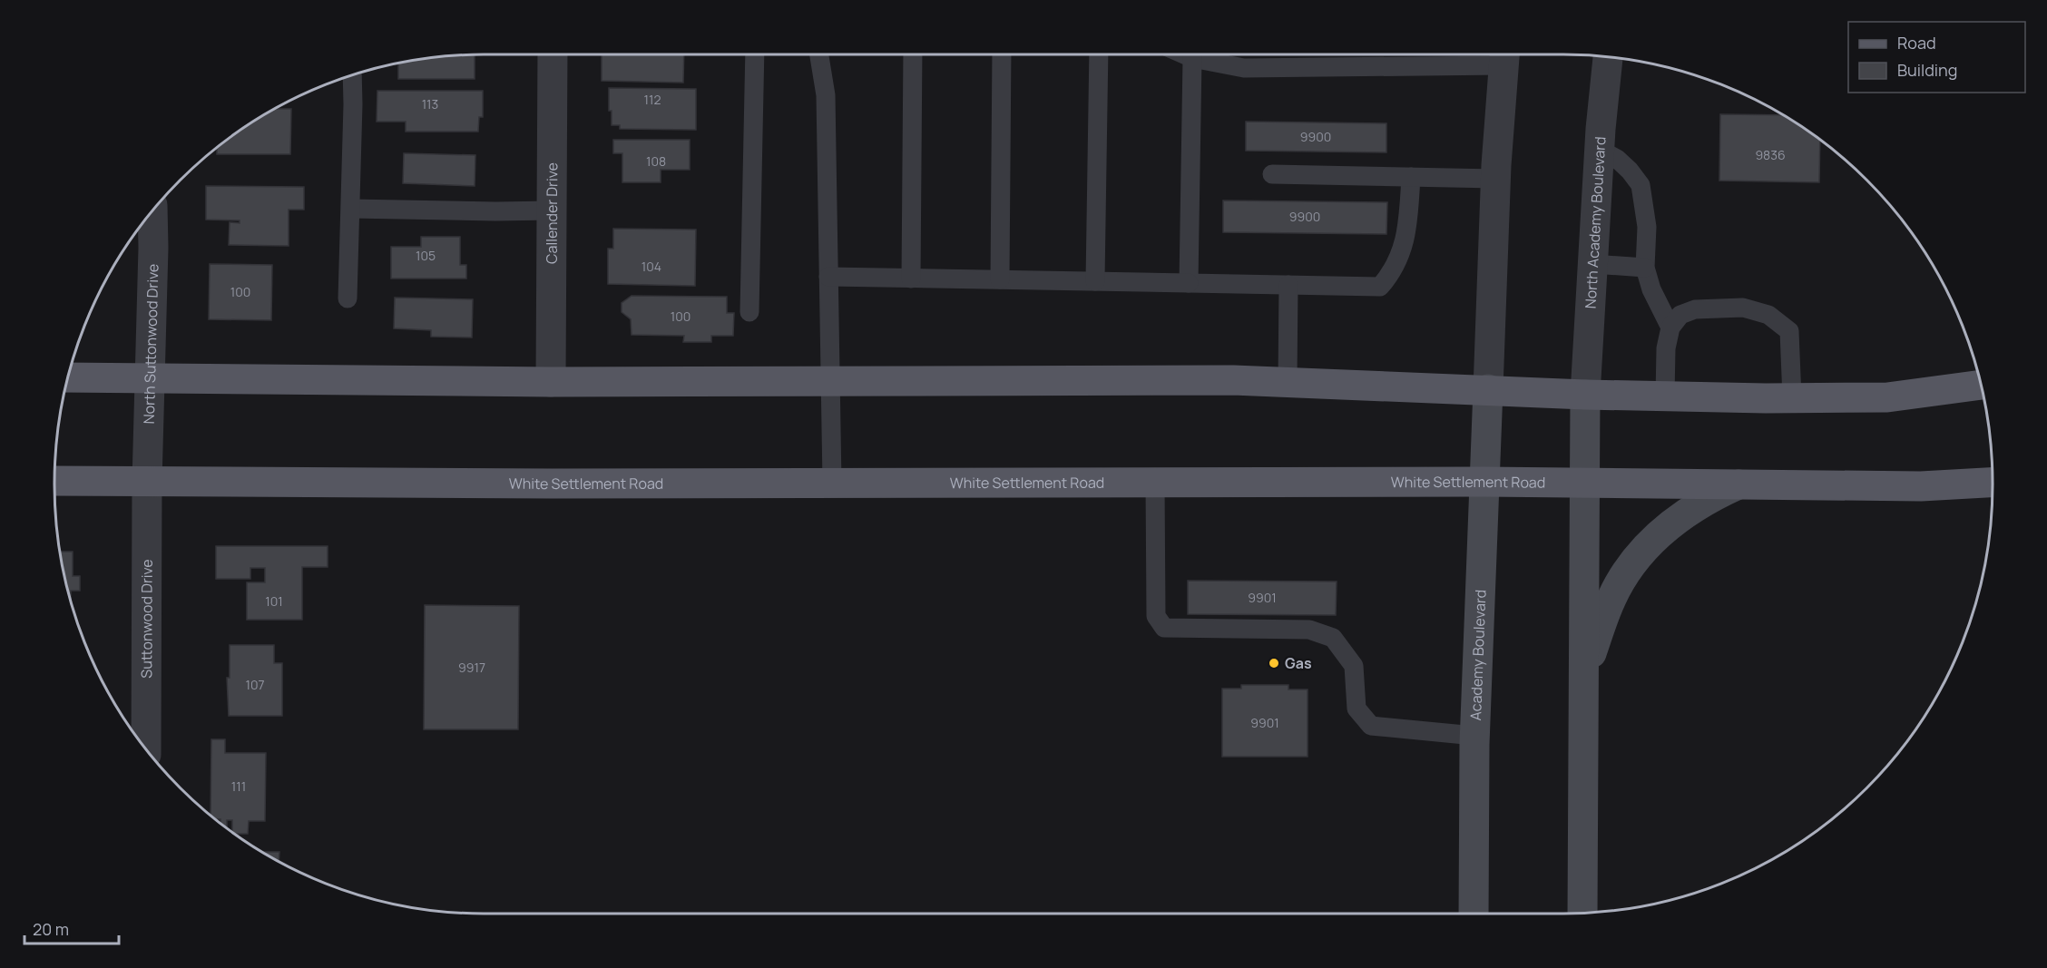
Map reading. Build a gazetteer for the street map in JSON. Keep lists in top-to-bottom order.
{
  "streets": {
    "main road": ["White Settlement Road", "Academy Boulevard"],
    "street": [
      "Callender Drive",
      "North Academy Boulevard",
      "North Suttonwood Drive",
      "Suttonwood Drive"
    ]
  },
  "crossings": [
    ["North Suttonwood Drive", "White Settlement Road"],
    ["North Suttonwood Drive", "Suttonwood Drive"],
    ["White Settlement Road", "Suttonwood Drive"],
    ["White Settlement Road", "Academy Boulevard"]
  ],
  "places": ["Gas"],
  "house_numbers": [
    "112",
    "113",
    "9900",
    "9836",
    "108",
    "9900",
    "105",
    "104",
    "100",
    "100",
    "9901",
    "101",
    "9917",
    "107",
    "9901",
    "111"
  ],
  "legend": ["Road", "Building"],
  "scale_bar": "20 m"
}
